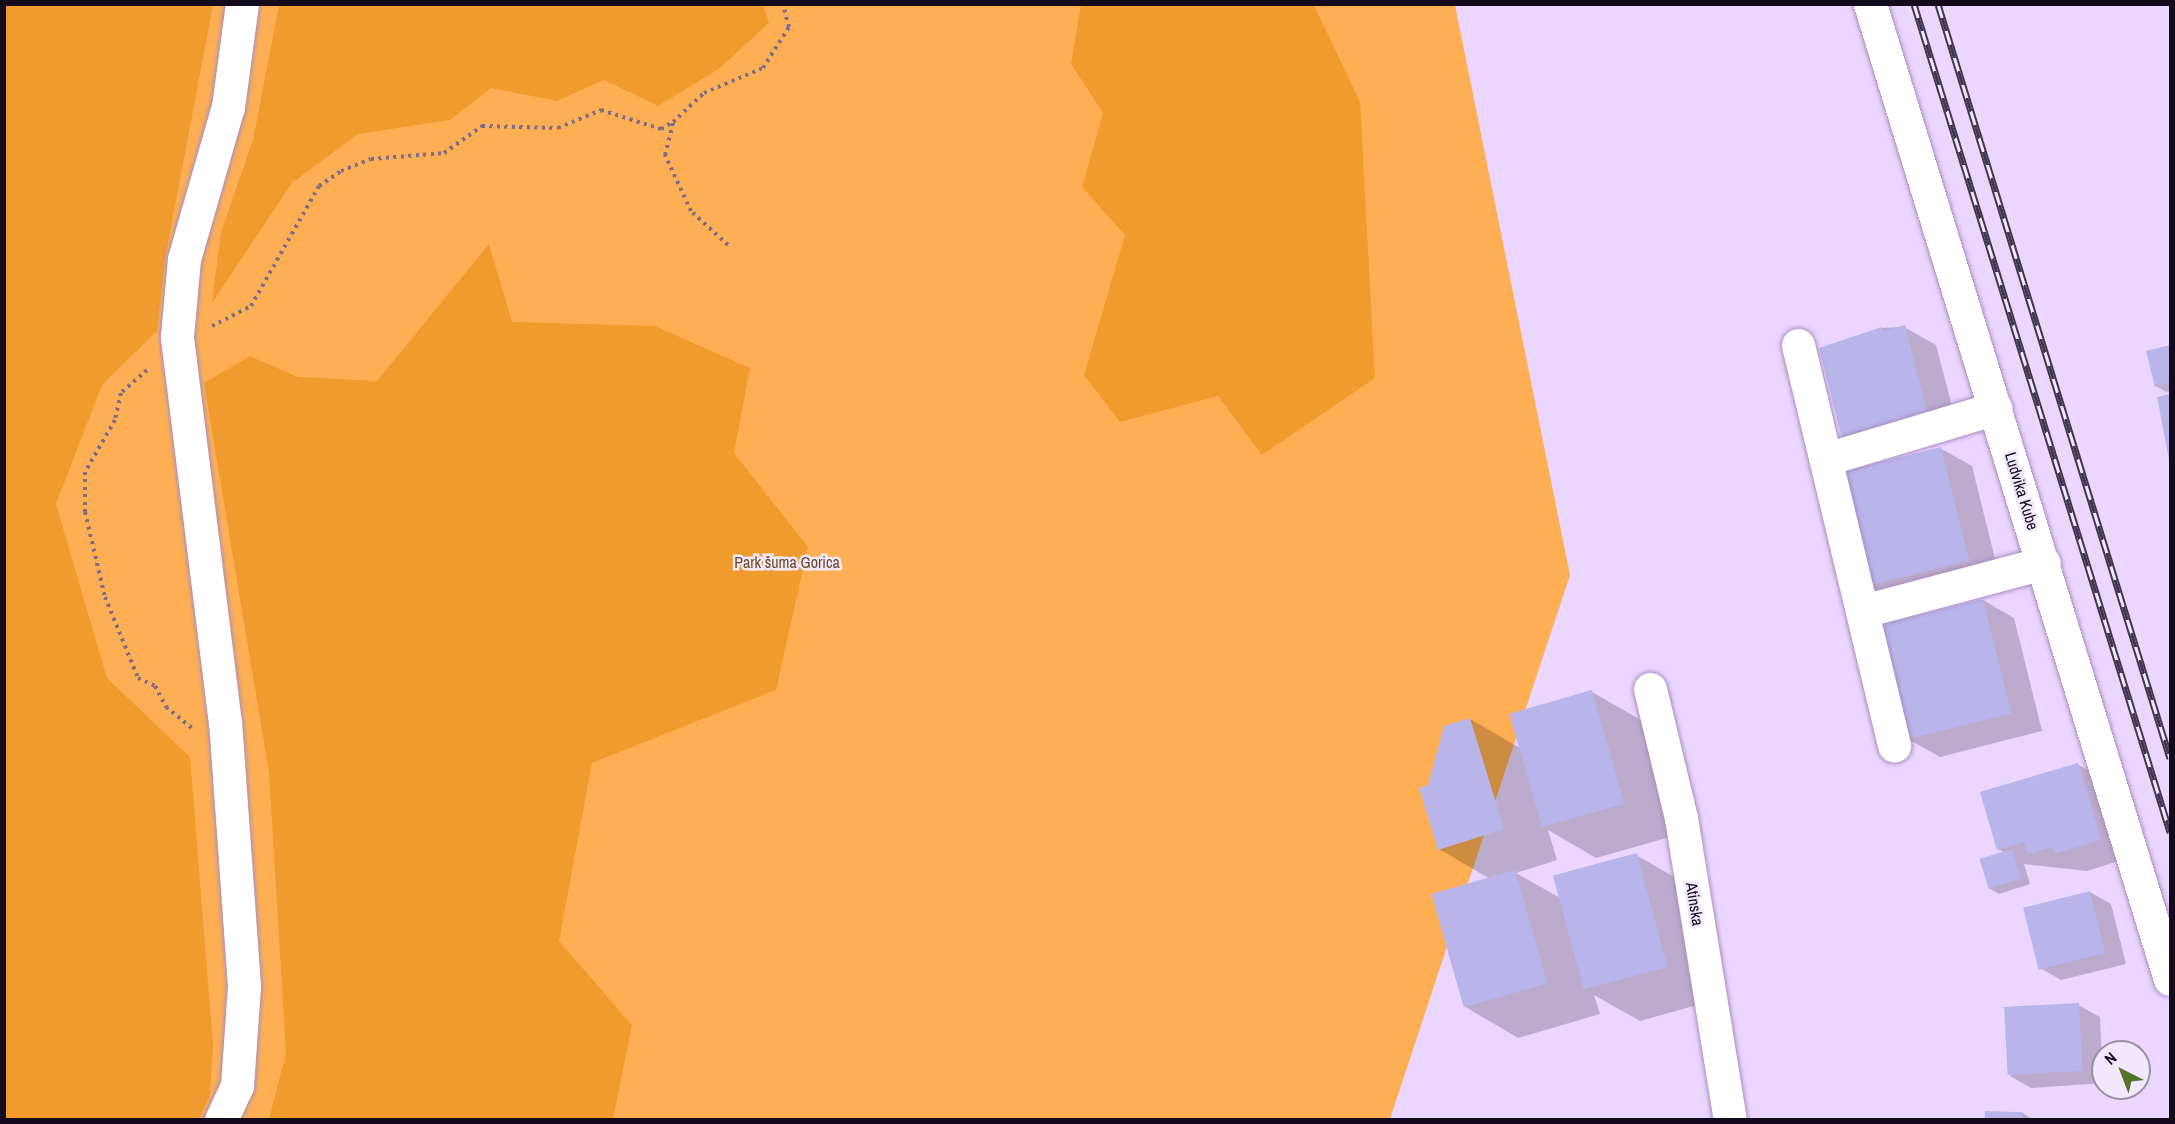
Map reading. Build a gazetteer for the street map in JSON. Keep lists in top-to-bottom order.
{
  "streets": {
    "street": ["Ludvika Kube", "Atinska"]
  },
  "parks": ["Park šuma Gorica"],
  "north": "top left"
}
